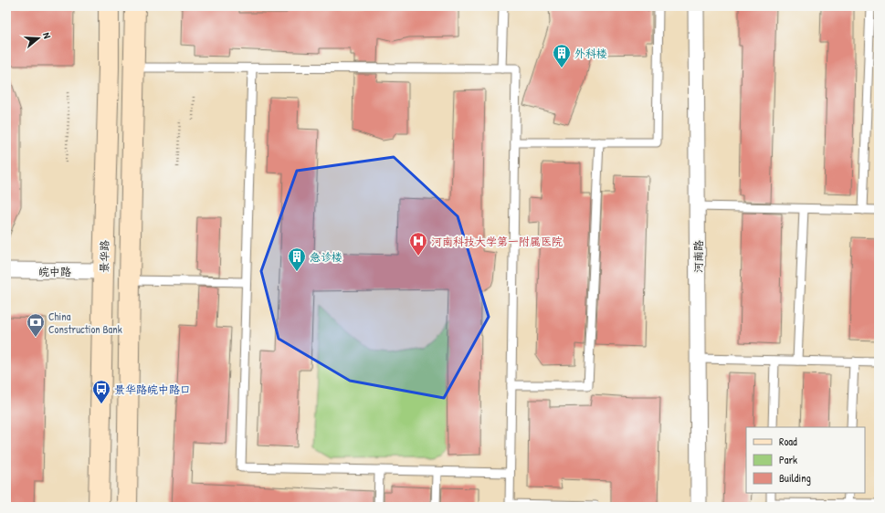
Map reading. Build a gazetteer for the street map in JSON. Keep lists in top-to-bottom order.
{
  "streets": {
    "main road": ["景华路"],
    "street": ["河南路", "皖中路"]
  },
  "crossings": [
    ["景华路", "皖中路"]
  ],
  "places": {
    "building": ["外科楼", "急诊楼"],
    "hospital": ["河南科技大学第一附属医院"],
    "bank": ["China Construction Bank"],
    "bus stop": ["景华路皖中路口"]
  },
  "legend": ["Road", "Park", "Building"],
  "north": "right"
}
